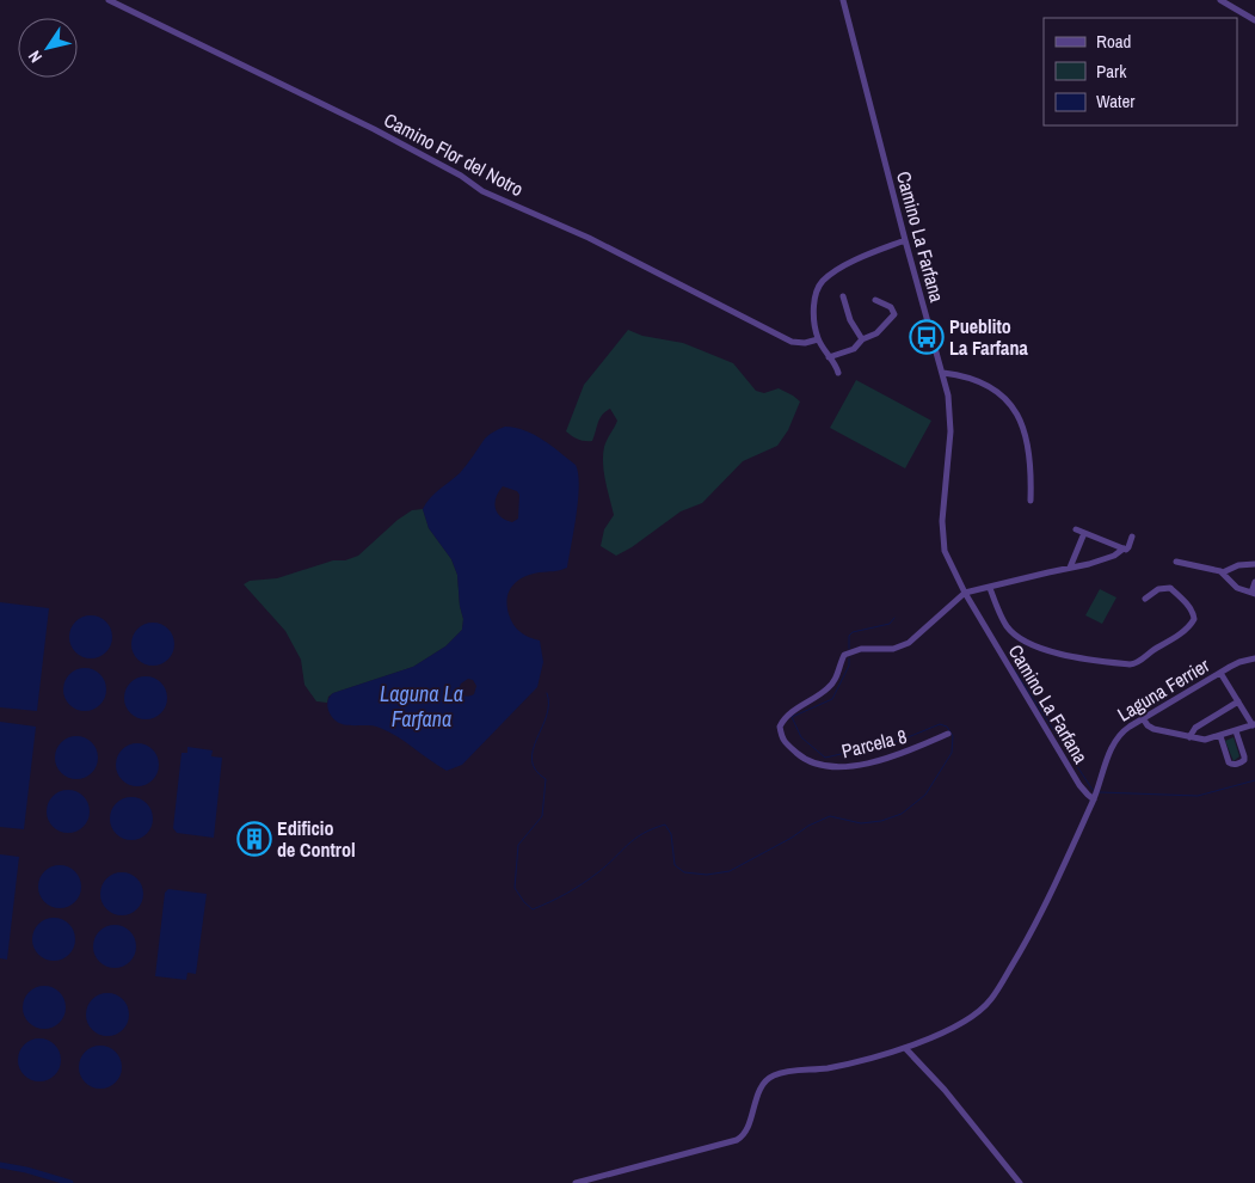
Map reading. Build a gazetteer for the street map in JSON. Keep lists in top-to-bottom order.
{
  "streets": {
    "street": [
      "Camino Flor del Notro",
      "Camino La Farfana",
      "Laguna Ferrier",
      "Parcela 8"
    ]
  },
  "crossings": [
    ["Camino La Farfana", "Laguna Ferrier"],
    ["Camino La Farfana", "Parcela 8"]
  ],
  "water": ["Laguna La Farfana"],
  "places": {
    "bus stop": ["Pueblito La Farfana"],
    "building": ["Edificio de Control"]
  },
  "legend": ["Road", "Park", "Water"],
  "north": "bottom left"
}
